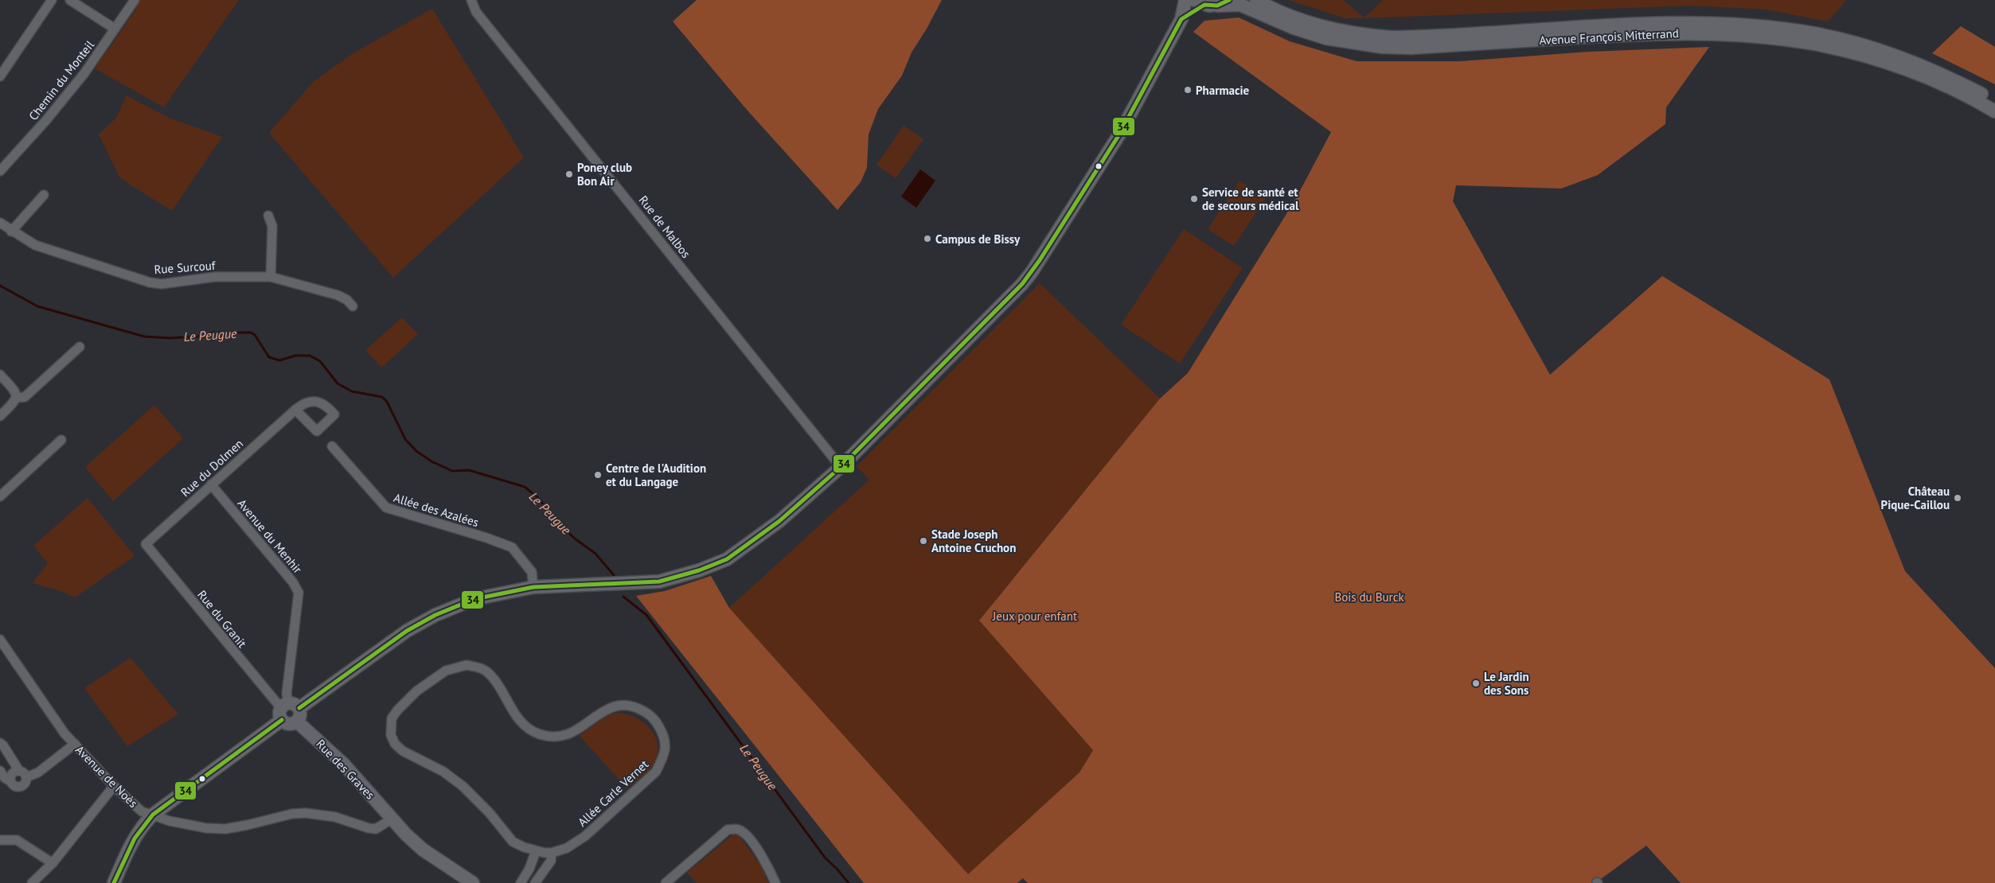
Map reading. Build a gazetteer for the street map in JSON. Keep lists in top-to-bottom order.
{
  "streets": {
    "main road": ["Avenue François Mitterrand", "Rue des Graves"],
    "street": [
      "Chemin du Monteil",
      "Rue de Malbos",
      "Rue Surcouf",
      "Rue du Dolmen",
      "Allée des Azalées",
      "Avenue du Menhir",
      "Rue du Granit",
      "Avenue de Noès",
      "Allée Carle Vernet"
    ]
  },
  "crossings": [
    ["Rue du Dolmen", "Avenue du Menhir"],
    ["Rue du Dolmen", "Rue du Granit"],
    ["Avenue du Menhir", "Rue du Granit"],
    ["Avenue du Menhir", "Rue des Graves"],
    ["Rue du Granit", "Rue des Graves"],
    ["Rue des Graves", "Avenue de Noès"]
  ],
  "water": ["Le Peugue"],
  "parks": ["Bois du Burck", "Jeux pour enfant"],
  "places": [
    "Pharmacie",
    "Poney club Bon Air",
    "Service de santé et de secours médical",
    "Campus de Bissy",
    "Centre de l'Audition et du Langage",
    "Château Pique-Caillou",
    "Stade Joseph Antoine Cruchon",
    "Le Jardin des Sons"
  ],
  "lines": ["transit line 34"]
}
